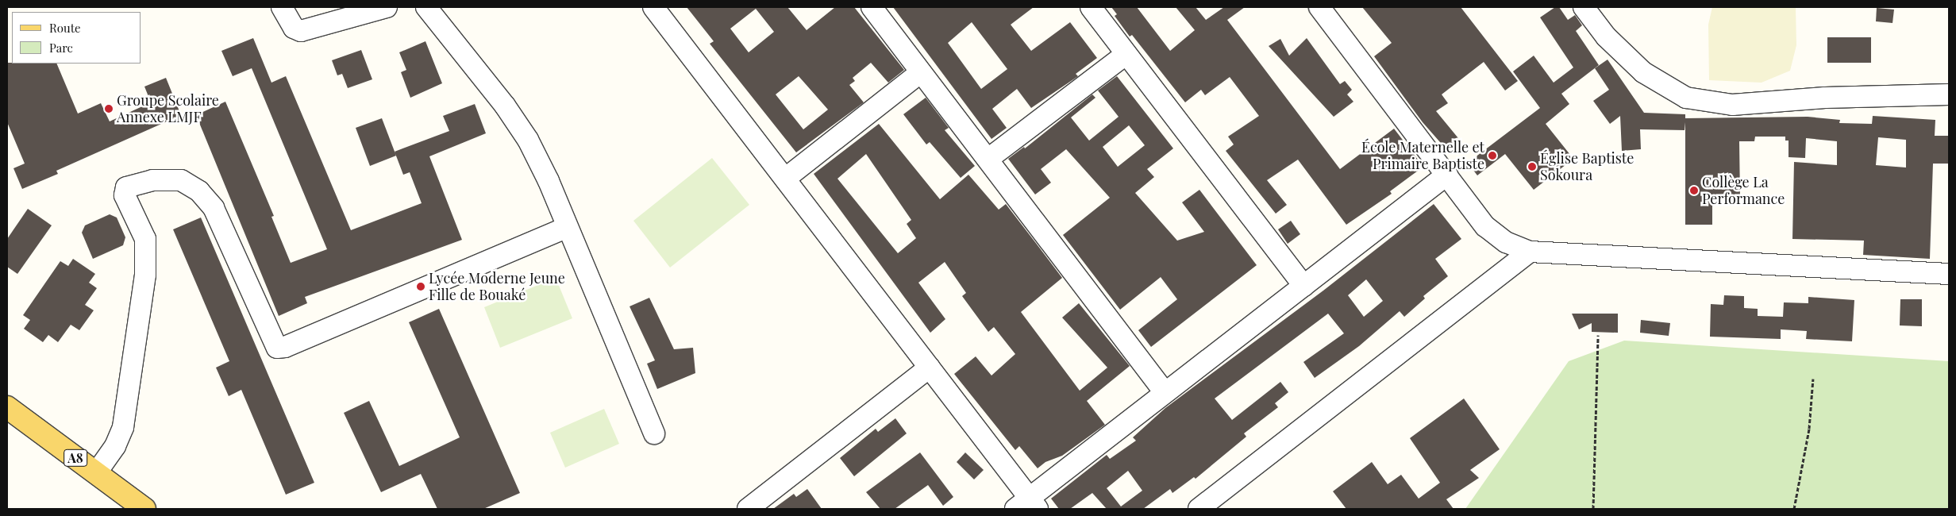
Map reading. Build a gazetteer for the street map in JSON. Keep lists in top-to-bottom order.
{
  "streets": {
    "main road": ["A8"]
  },
  "places": [
    "Groupe Scolaire Annexe LMJF",
    "École Maternelle et Primaire Baptiste",
    "Église Baptiste Sokoura",
    "Collège La Performance",
    "Lycée Moderne Jeune Fille de Bouaké"
  ],
  "legend": ["Route", "Parc"]
}
